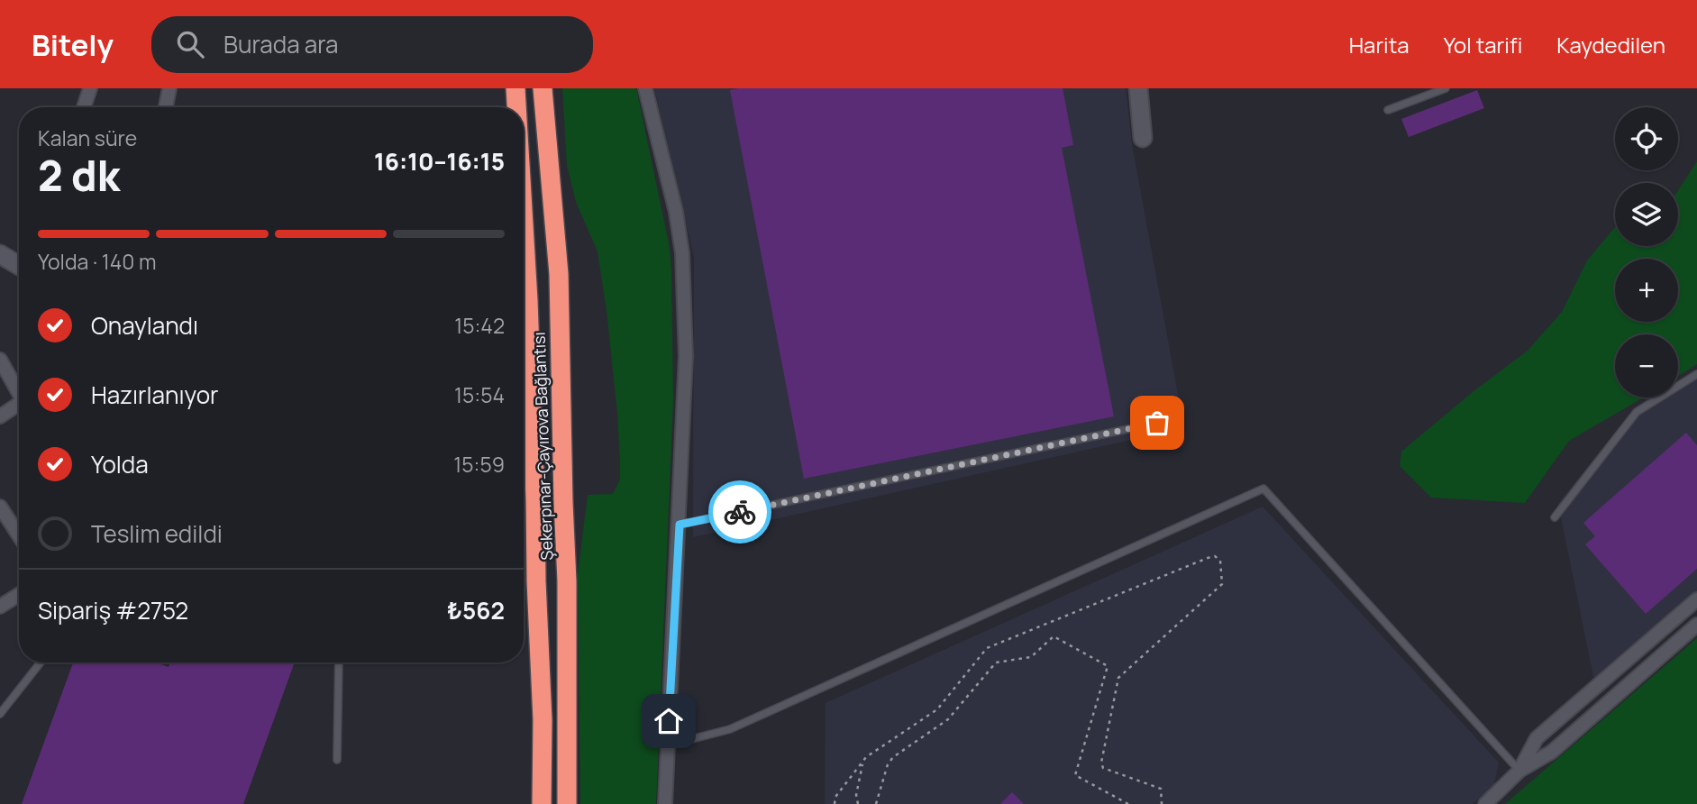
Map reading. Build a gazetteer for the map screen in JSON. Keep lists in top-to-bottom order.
{
  "streets": {
    "highway": ["Şekerpınar-Çayırova Bağlantısı"]
  },
  "page": {
    "header": "Bitely",
    "search": "Burada ara",
    "nav": ["Harita", "Yol tarifi", "Kaydedilen"],
    "map_buttons": ["+", "−"],
    "heading": ["2 dk", "Kalan süre", "16:10–16:15"],
    "panel": ["Sipariş #2752", "₺562"],
    "bar": "Yolda · 140 m",
    "list": [
      ["Onaylandı", "15:42"],
      ["Hazırlanıyor", "15:54"],
      ["Yolda", "15:59"],
      "Teslim edildi"
    ]
  }
}
